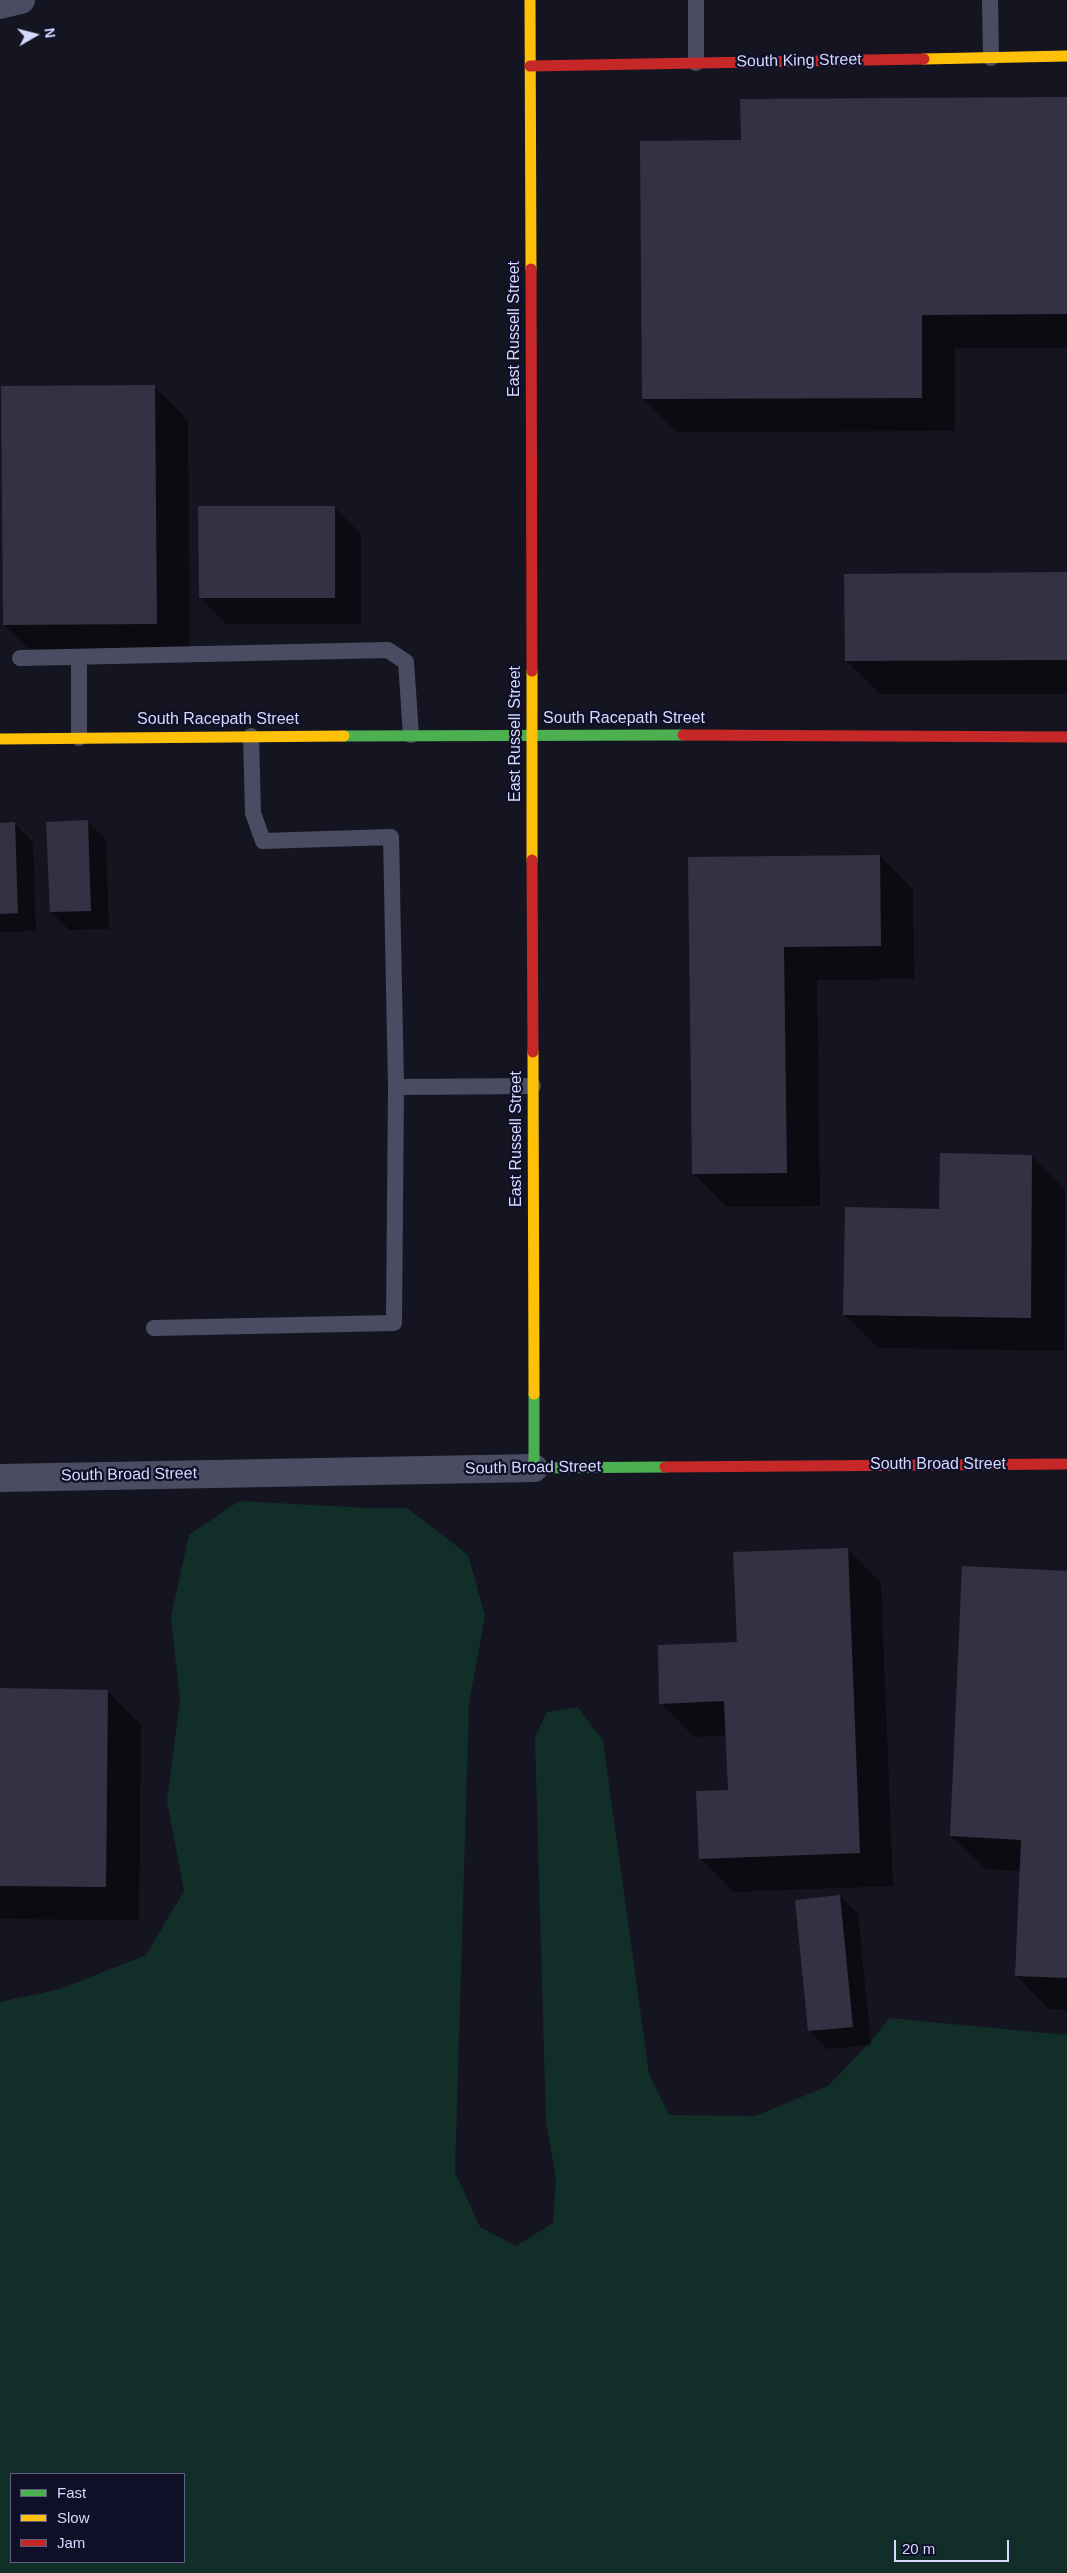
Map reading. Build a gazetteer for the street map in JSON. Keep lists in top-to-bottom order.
{
  "streets": {
    "street": [
      "South King Street",
      "East Russell Street",
      "South Racepath Street",
      "South Broad Street"
    ]
  },
  "crossings": [
    ["South King Street", "East Russell Street"],
    ["East Russell Street", "South Racepath Street"],
    ["East Russell Street", "South Broad Street"]
  ],
  "legend": ["Fast", "Slow", "Jam"],
  "scale_bar": "20 m",
  "north": "right"
}
